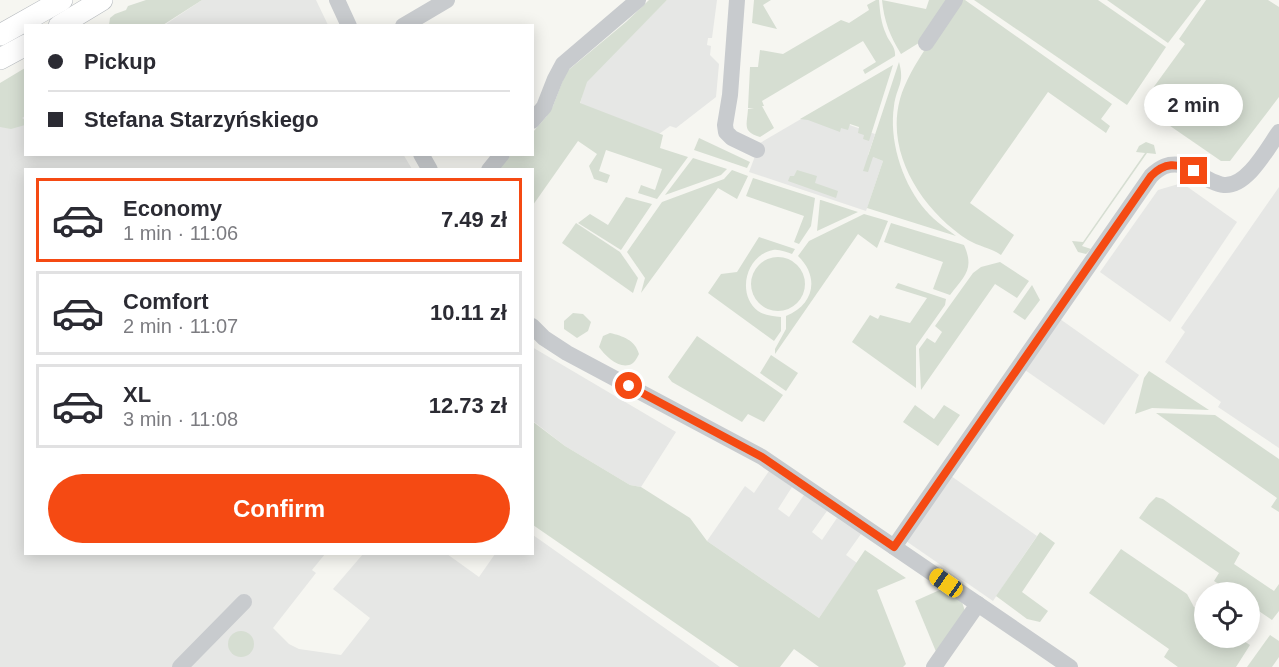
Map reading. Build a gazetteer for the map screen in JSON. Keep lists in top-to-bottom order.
{
  "page": {
    "banner": ["Pickup", "Stefana Starzyńskiego"],
    "bubble": "2 min",
    "list": [
      {
        "name": "Economy",
        "note": "1 min · 11:06",
        "value": "7.49 zł"
      },
      {
        "name": "Comfort",
        "note": "2 min · 11:07",
        "value": "10.11 zł"
      },
      {
        "name": "XL",
        "note": "3 min · 11:08",
        "value": "12.73 zł"
      }
    ],
    "buttons": "Confirm"
  }
}
